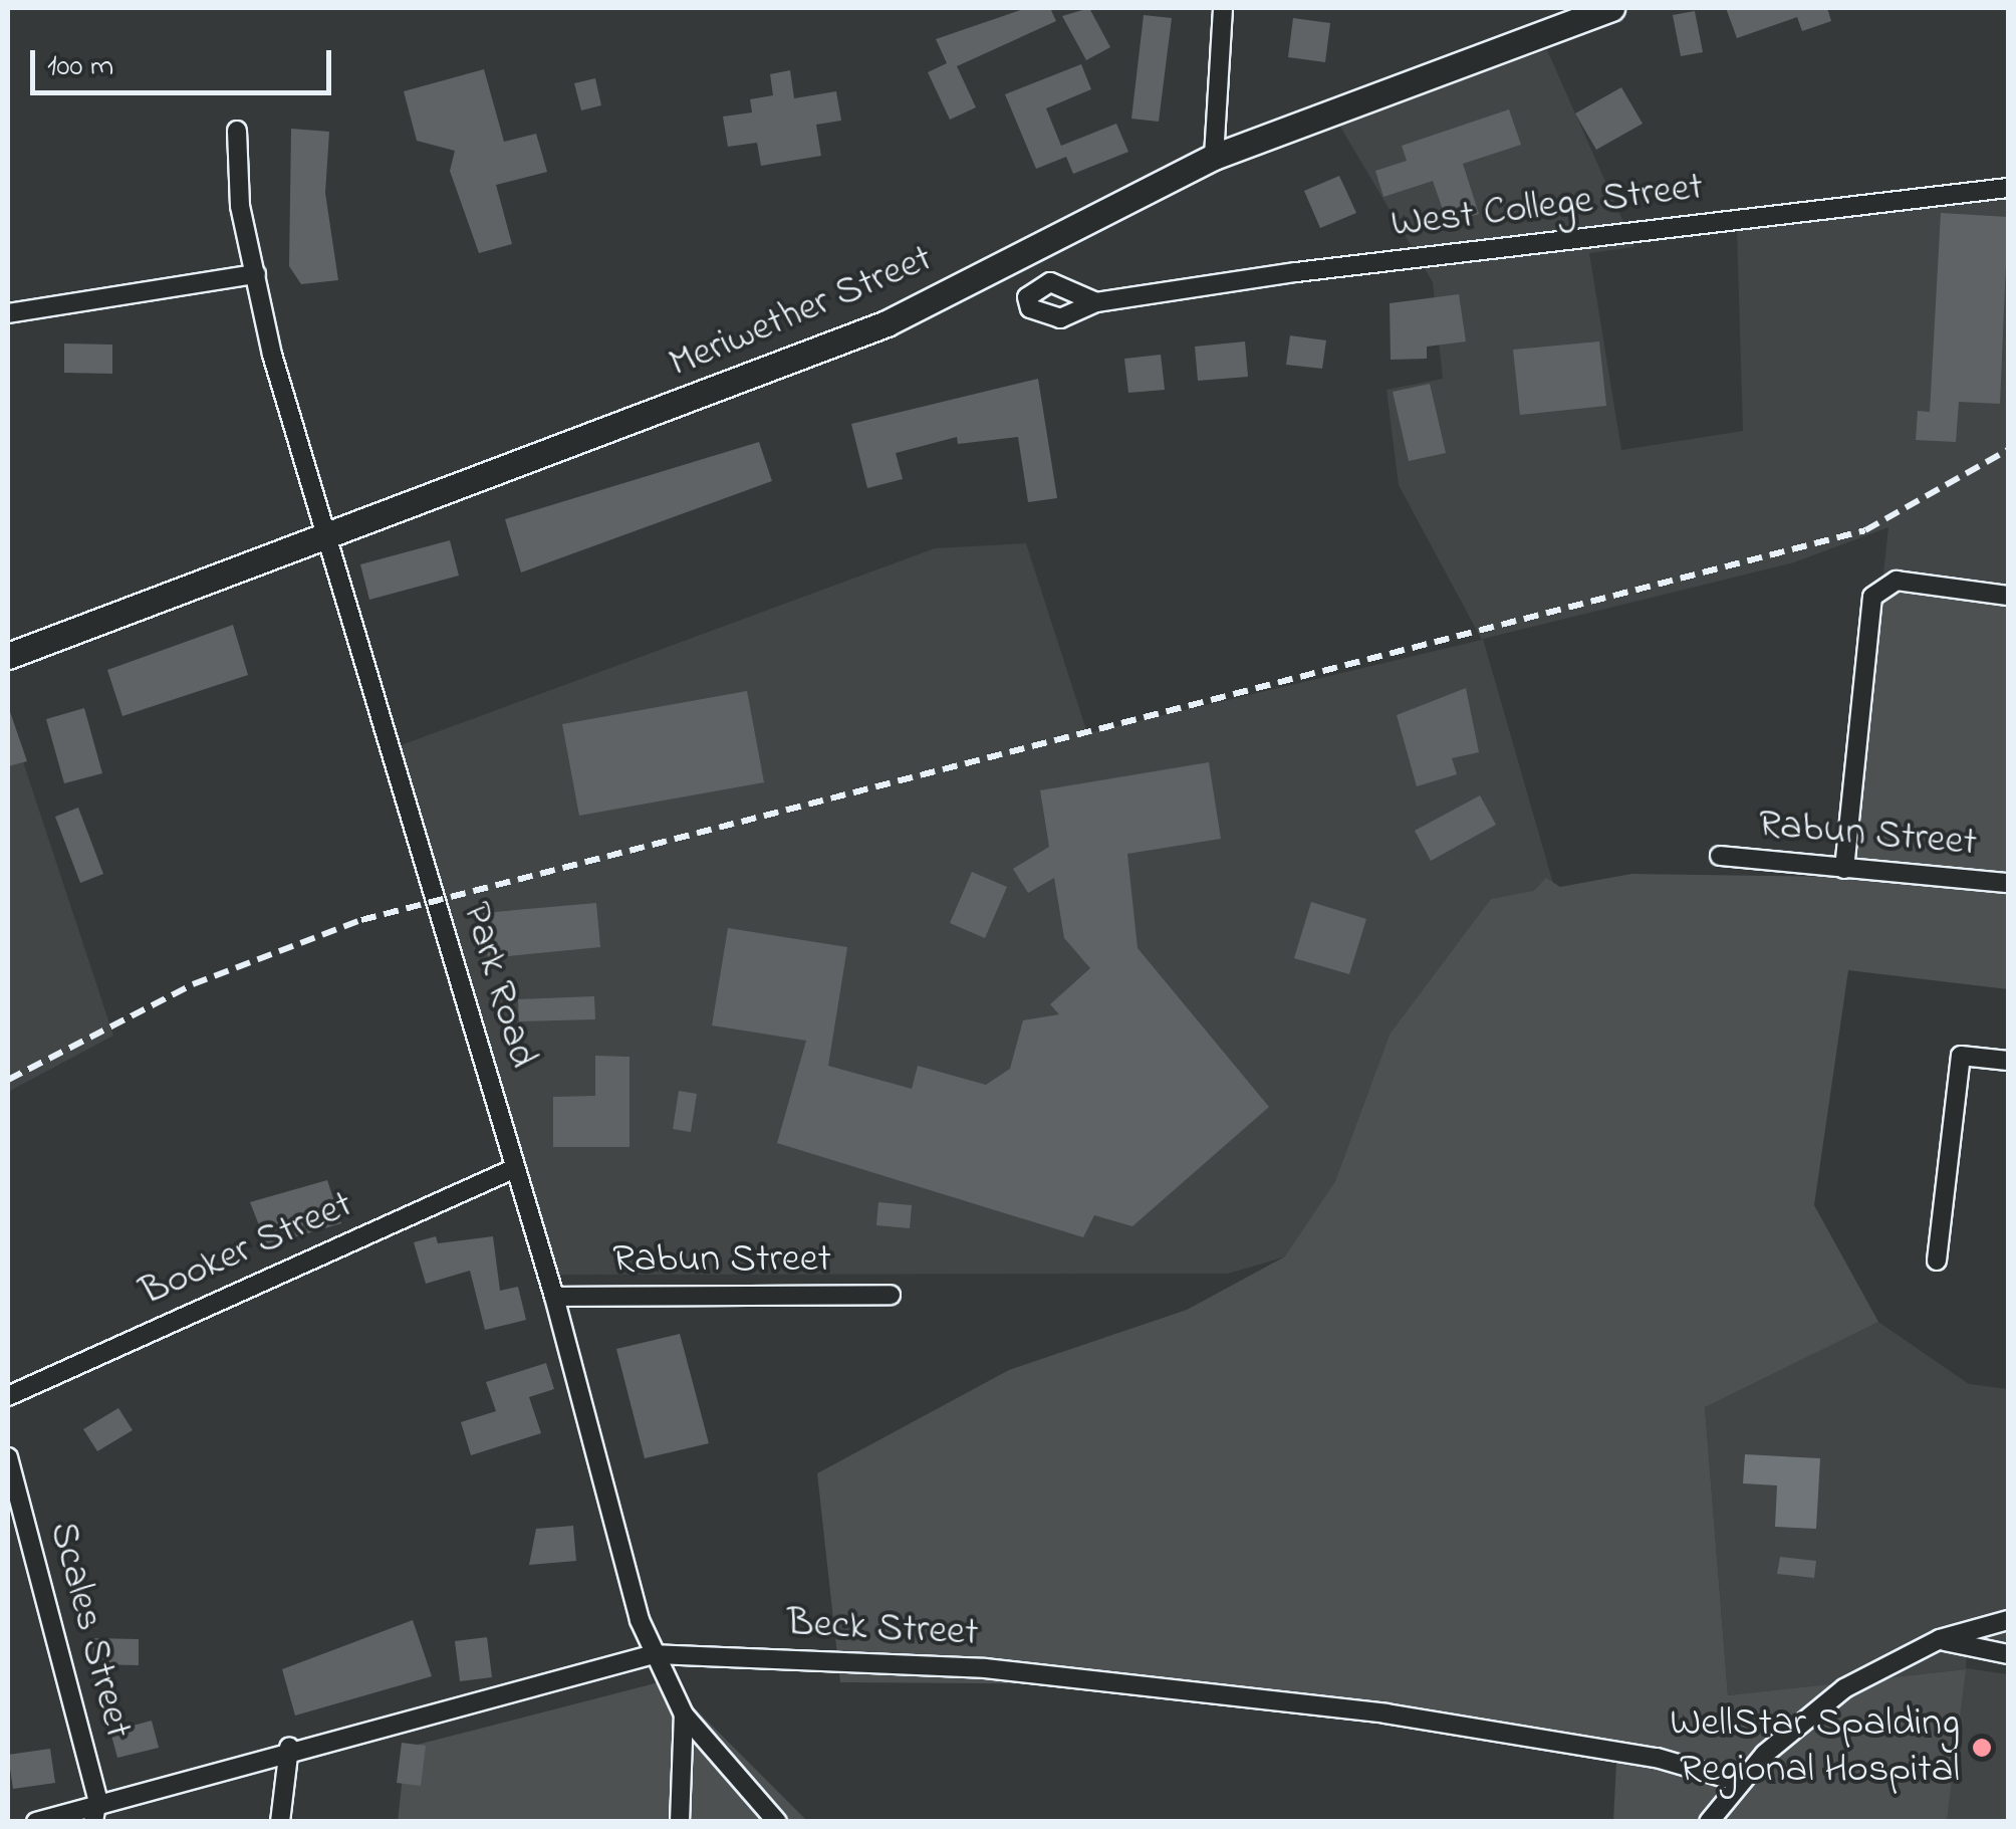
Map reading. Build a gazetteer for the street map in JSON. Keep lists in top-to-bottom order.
{
  "streets": {
    "street": [
      "West College Street",
      "Meriwether Street",
      "Rabun Street",
      "Park Road",
      "Booker Street",
      "Beck Street",
      "Scales Street"
    ]
  },
  "crossings": [
    ["Meriwether Street", "Park Road"],
    ["Rabun Street", "Park Road"],
    ["Park Road", "Booker Street"],
    ["Park Road", "Beck Street"],
    ["Beck Street", "Scales Street"]
  ],
  "places": ["WellStar Spalding Regional Hospital"],
  "scale_bar": "100 m"
}
